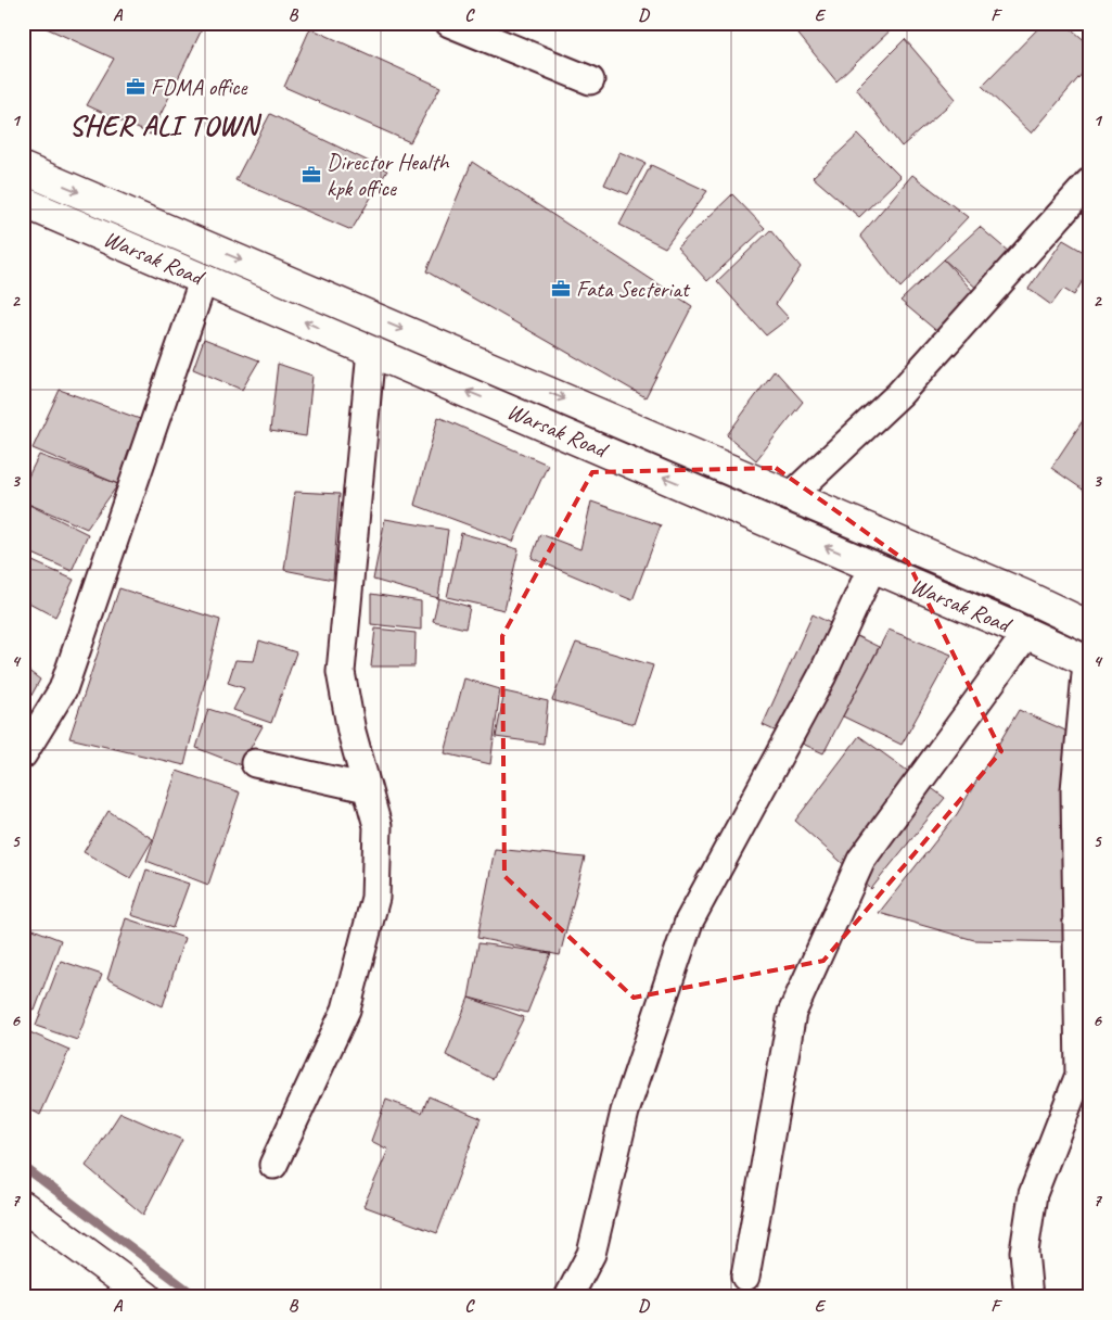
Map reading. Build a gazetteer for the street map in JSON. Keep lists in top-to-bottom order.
{
  "streets": {
    "main road": ["Warsak Road"]
  },
  "districts": ["SHER ALI TOWN"],
  "places": {
    "office": ["FDMA office", "Director Health kpk office", "Fata Secteriat"]
  },
  "grid": {
    "columns": [
      "A",
      "B",
      "C",
      "D",
      "E",
      "F"
    ],
    "rows": [
      "1",
      "2",
      "3",
      "4",
      "5",
      "6",
      "7"
    ]
  }
}
